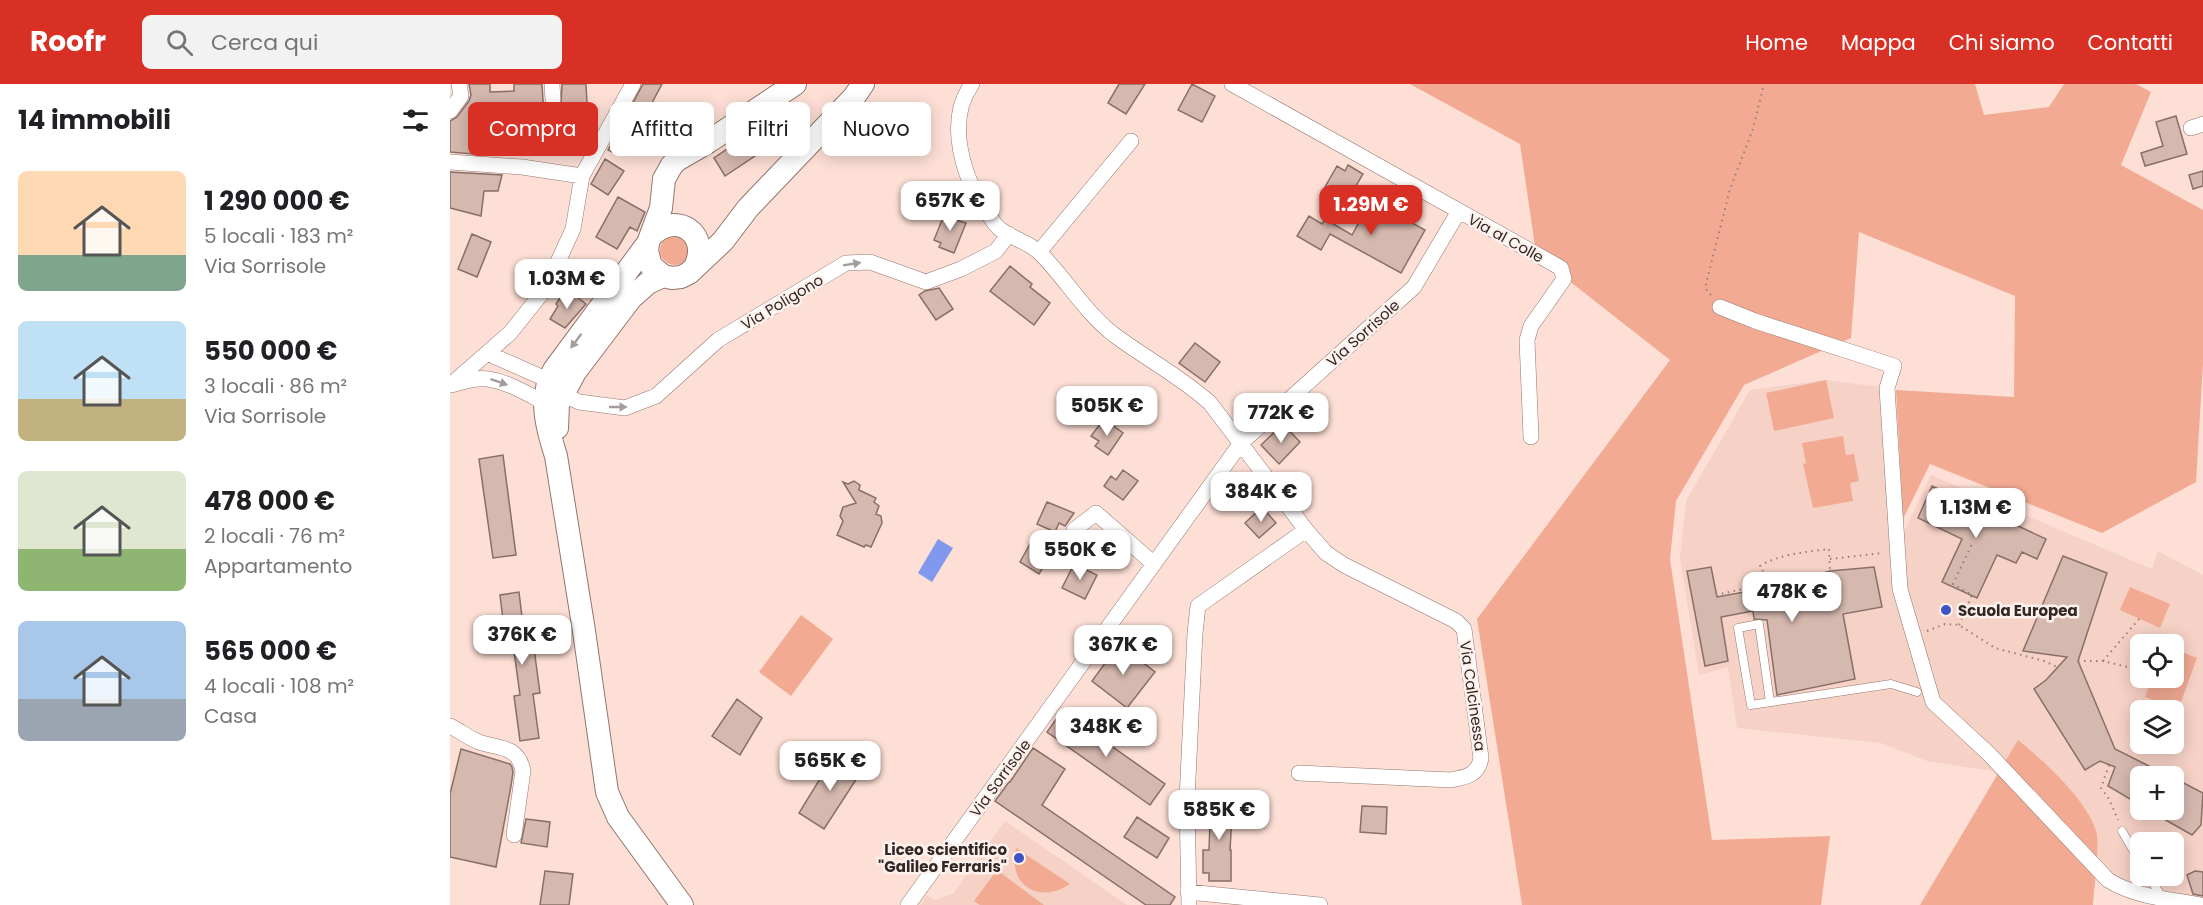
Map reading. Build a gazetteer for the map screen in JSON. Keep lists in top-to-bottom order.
{
  "streets": {
    "street": [
      "Via al Colle",
      "Via Poligono",
      "Via Sorrisole",
      "Via Calcinessa"
    ]
  },
  "crossings": [
    ["Via al Colle", "Via Sorrisole"]
  ],
  "one_way": ["Via Poligono"],
  "places": ["Scuola Europea", "Liceo scientifico \"Galileo Ferraris\""],
  "page": {
    "header": "Roofr",
    "search": "Cerca qui",
    "nav": [
      "Home",
      "Mappa",
      "Chi siamo",
      "Contatti"
    ],
    "heading": "14 immobili",
    "chip": [
      "Compra",
      "Affitta",
      "Filtri",
      "Nuovo"
    ],
    "list": [
      {
        "name": "1 290 000 €",
        "note": "5 locali · 183 m² · Via Sorrisole"
      },
      {
        "name": "550 000 €",
        "note": "3 locali · 86 m² · Via Sorrisole"
      },
      {
        "name": "478 000 €",
        "note": "2 locali · 76 m² · Appartamento"
      },
      {
        "name": "565 000 €",
        "note": "4 locali · 108 m² · Casa"
      }
    ],
    "price": [
      "657K €",
      "1.29M €",
      "1.03M €",
      "505K €",
      "772K €",
      "384K €",
      "1.13M €",
      "550K €",
      "478K €",
      "376K €",
      "367K €",
      "348K €",
      "565K €",
      "585K €"
    ],
    "map_buttons": ["+", "−"]
  }
}
